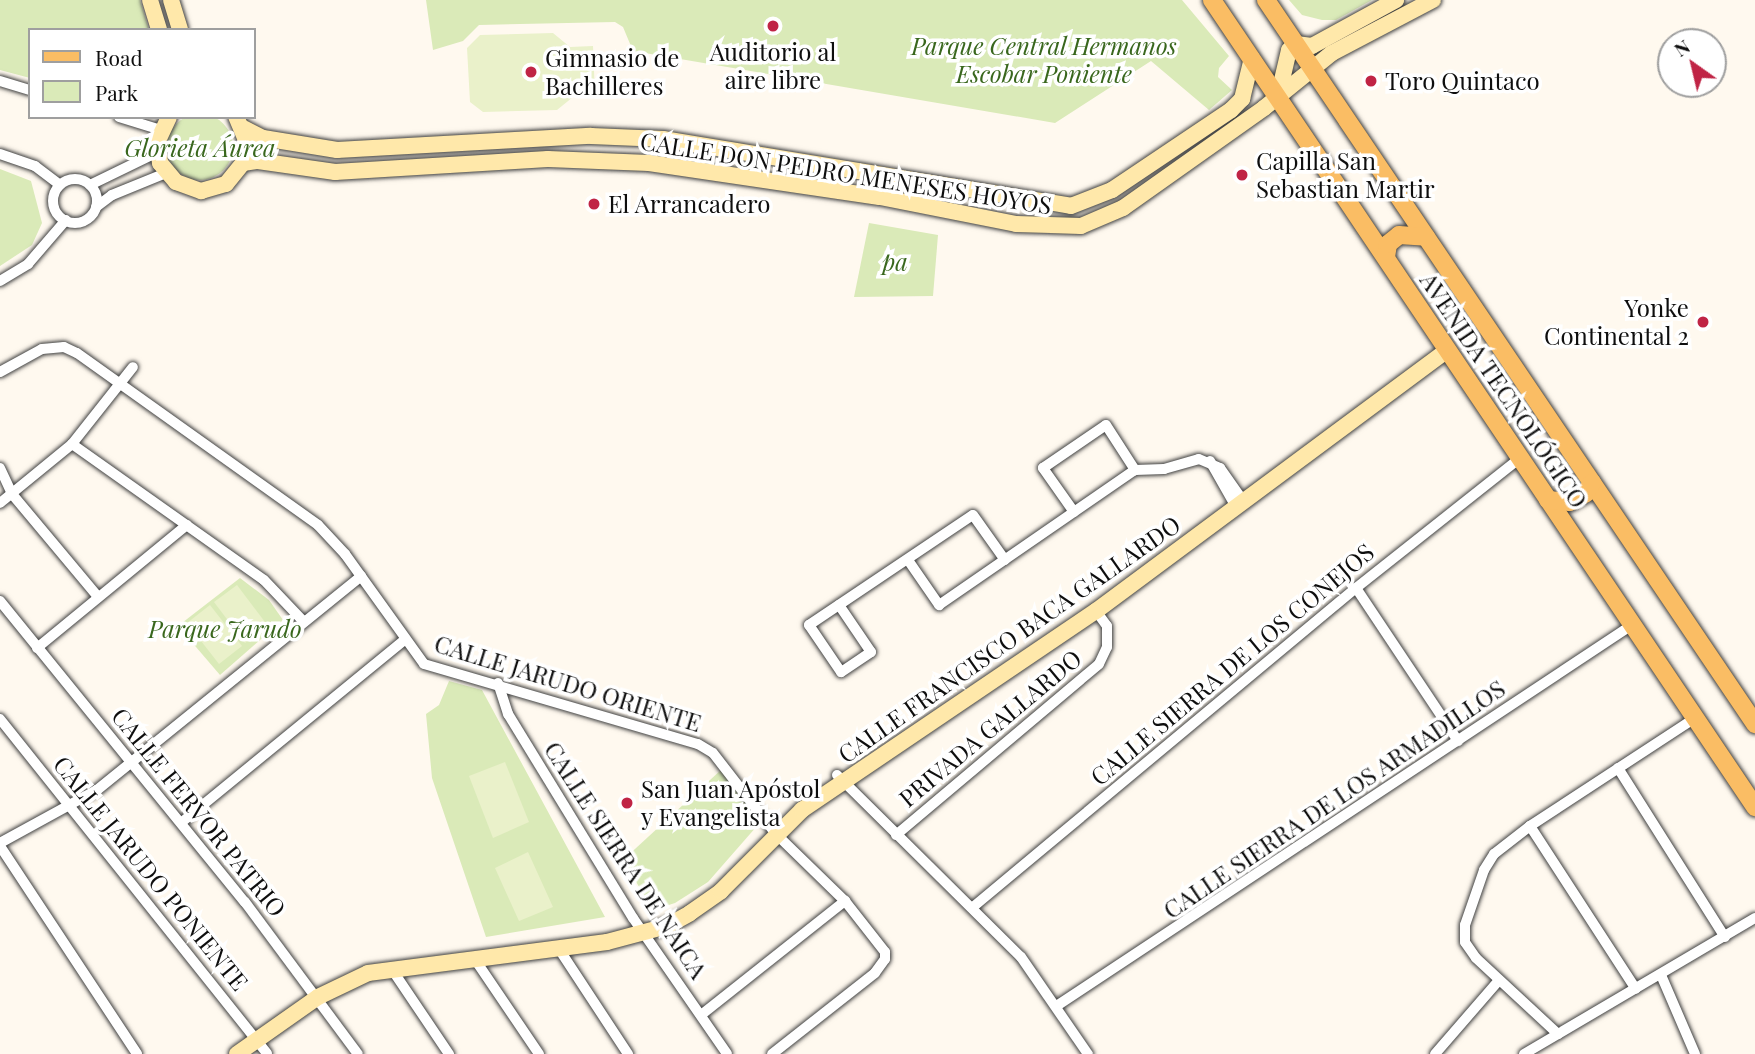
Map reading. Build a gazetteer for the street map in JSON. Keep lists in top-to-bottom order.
{
  "streets": {
    "main road": ["AVENIDA TECNOLÓGICO"],
    "street": [
      "CALLE DON PEDRO MENESES HOYOS",
      "CALLE FRANCISCO BACA GALLARDO",
      "CALLE SIERRA DE LOS CONEJOS",
      "CALLE JARUDO ORIENTE",
      "PRIVADA GALLARDO",
      "CALLE SIERRA DE LOS ARMADILLOS",
      "CALLE FERVOR PATRIO",
      "CALLE SIERRA DE NAICA",
      "CALLE JARUDO PONIENTE"
    ]
  },
  "crossings": [
    ["CALLE DON PEDRO MENESES HOYOS", "AVENIDA TECNOLÓGICO"],
    ["AVENIDA TECNOLÓGICO", "CALLE FRANCISCO BACA GALLARDO"],
    ["AVENIDA TECNOLÓGICO", "CALLE SIERRA DE LOS CONEJOS"],
    ["AVENIDA TECNOLÓGICO", "CALLE SIERRA DE LOS ARMADILLOS"],
    ["CALLE FRANCISCO BACA GALLARDO", "CALLE JARUDO ORIENTE"],
    ["CALLE FRANCISCO BACA GALLARDO", "PRIVADA GALLARDO"],
    ["CALLE FRANCISCO BACA GALLARDO", "CALLE FERVOR PATRIO"],
    ["CALLE FRANCISCO BACA GALLARDO", "CALLE SIERRA DE NAICA"],
    ["CALLE FRANCISCO BACA GALLARDO", "CALLE JARUDO PONIENTE"],
    ["CALLE JARUDO ORIENTE", "CALLE SIERRA DE NAICA"]
  ],
  "parks": [
    "Parque Central Hermanos Escobar Poniente",
    "Glorieta Áurea",
    "pa",
    "Parque Jarudo"
  ],
  "places": [
    "Auditorio al aire libre",
    "Gimnasio de Bachilleres",
    "Toro Quintaco",
    "Capilla San Sebastian Martir",
    "El Arrancadero",
    "Yonke Continental 2",
    "San Juan Apóstol y Evangelista"
  ],
  "legend": ["Road", "Park"],
  "north": "top left"
}
